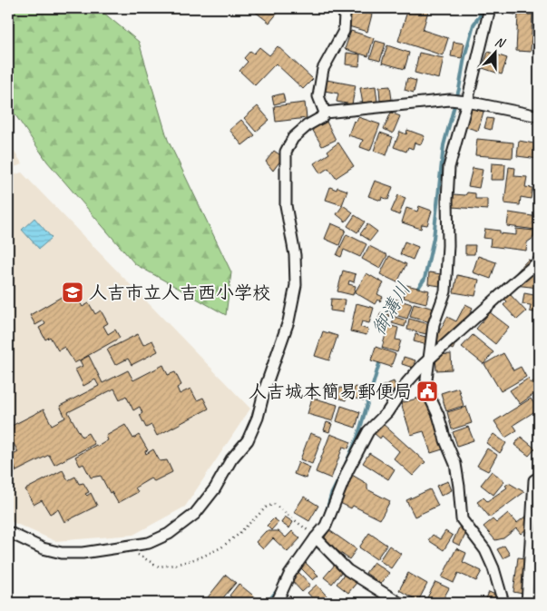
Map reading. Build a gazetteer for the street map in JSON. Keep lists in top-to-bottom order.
{
  "water": ["御溝川"],
  "places": {
    "school or university": ["人吉市立人吉西小学校"],
    "public building": ["人吉城本簡易郵便局"]
  },
  "north": "top"
}
